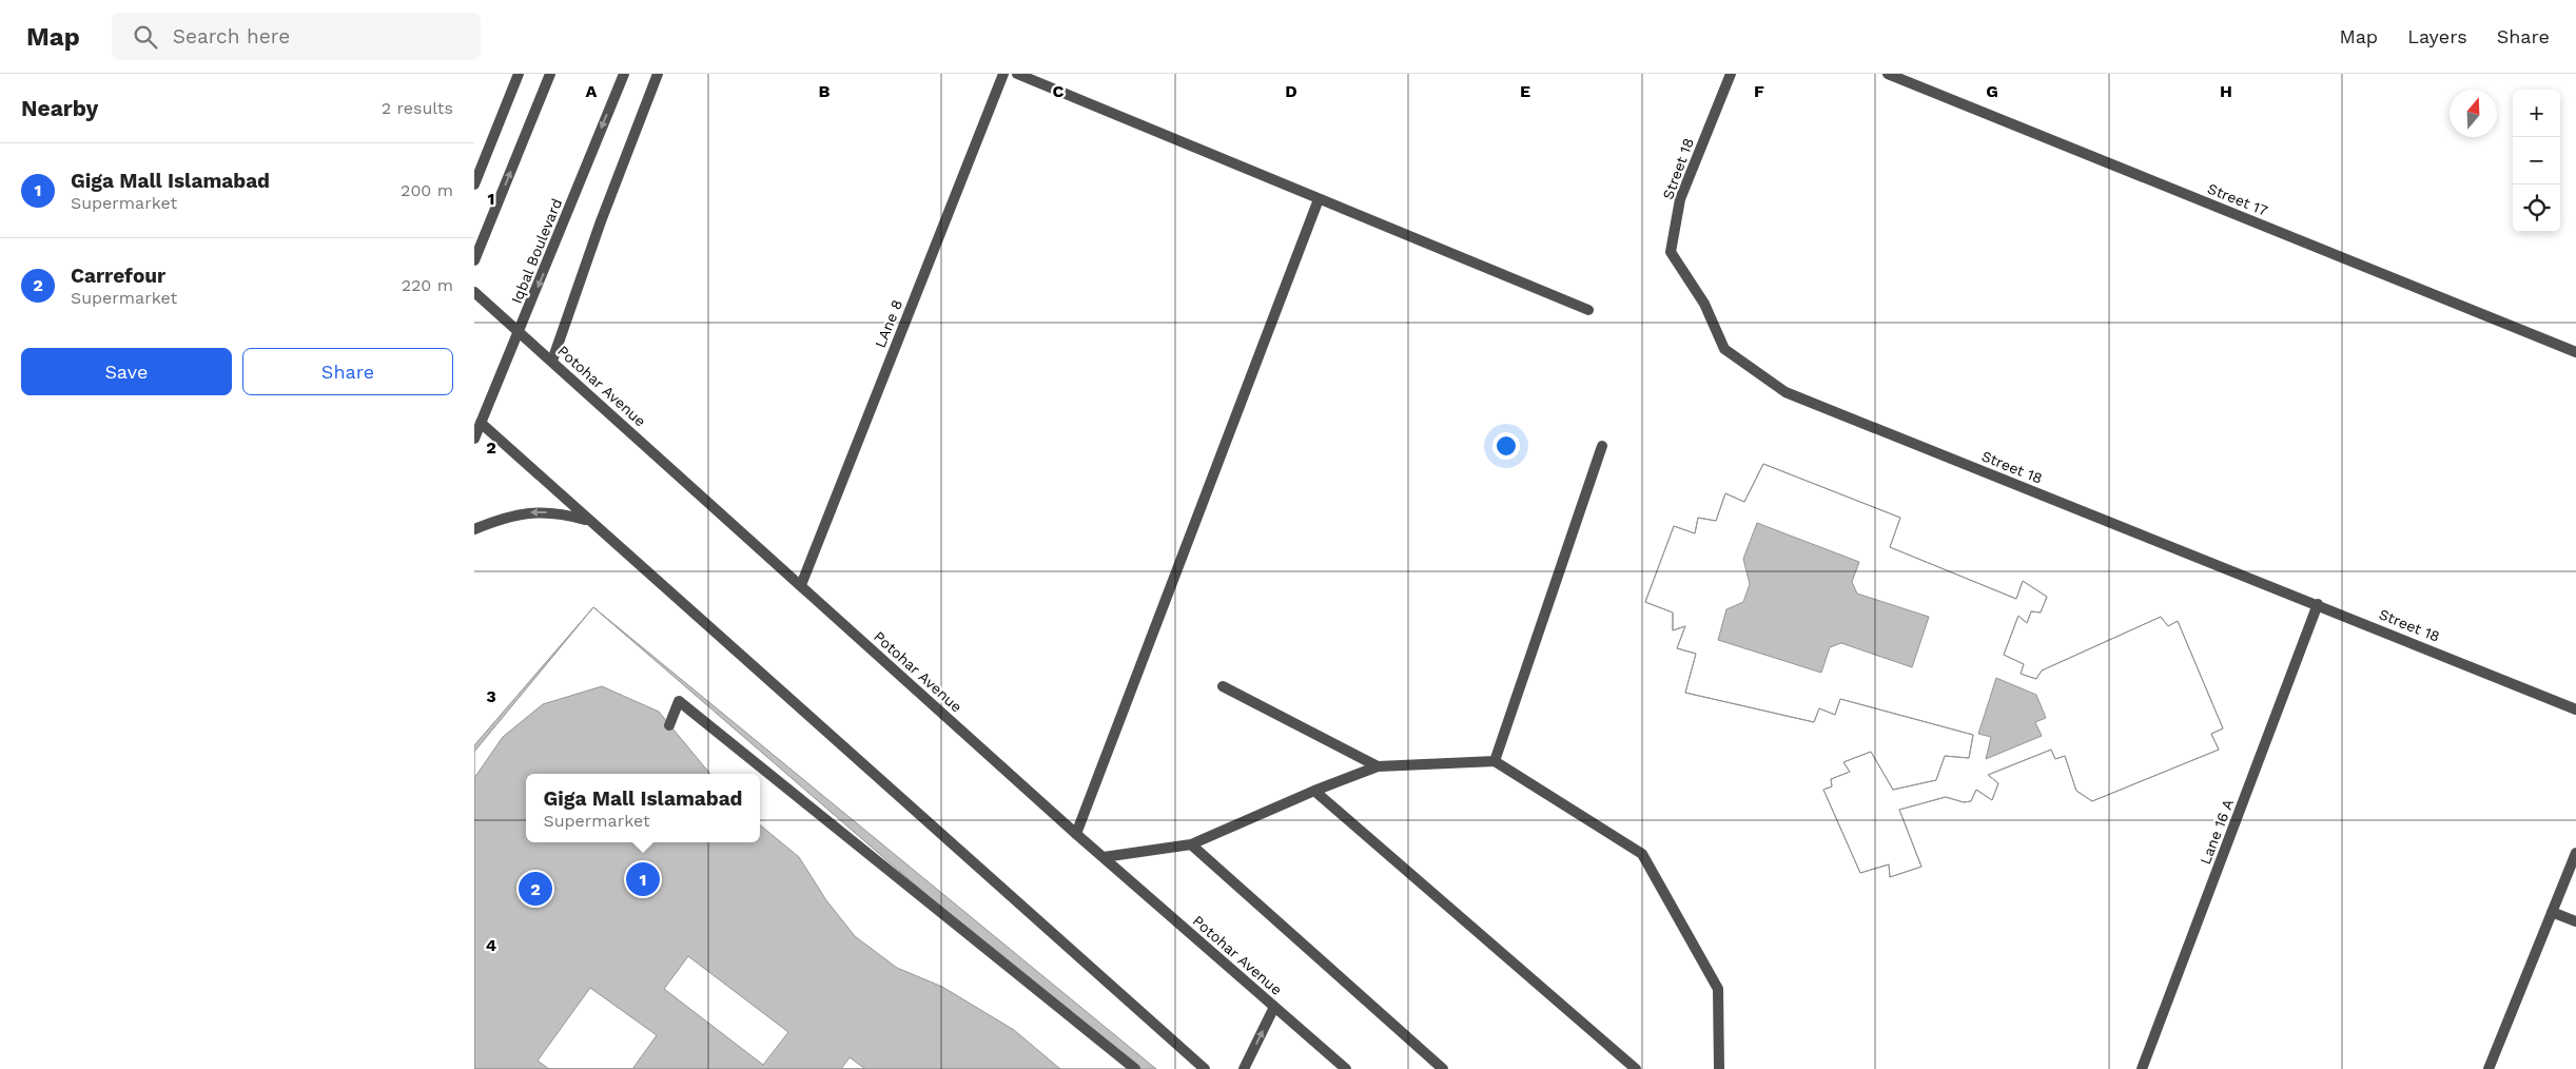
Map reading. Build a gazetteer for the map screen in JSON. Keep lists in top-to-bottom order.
{
  "streets": {
    "street": [
      "Street 18",
      "Street 17",
      "Iqbal Boulevard",
      "LAne 8",
      "Potohar Avenue",
      "Lane 16 A"
    ]
  },
  "crossings": [
    ["Street 18", "Lane 16 A"],
    ["Iqbal Boulevard", "Potohar Avenue"],
    ["LAne 8", "Potohar Avenue"]
  ],
  "north": "top",
  "page": {
    "header": "Map",
    "search": "Search here",
    "nav": ["Map", "Layers", "Share"],
    "heading": ["Nearby", "2 results"],
    "map_buttons": ["+", "−"],
    "list": [
      {
        "mark": "1",
        "name": "Giga Mall Islamabad",
        "note": "Supermarket",
        "value": "200 m"
      },
      {
        "mark": "2",
        "name": "Carrefour",
        "note": "Supermarket",
        "value": "220 m"
      }
    ],
    "buttons": ["Save", "Share"],
    "popup": ["Giga Mall Islamabad", "Supermarket"],
    "pins": ["1", "2"]
  },
  "grid": {
    "columns": [
      "A",
      "B",
      "C",
      "D",
      "E",
      "F",
      "G",
      "H"
    ],
    "rows": [
      "1",
      "2",
      "3",
      "4"
    ]
  }
}
